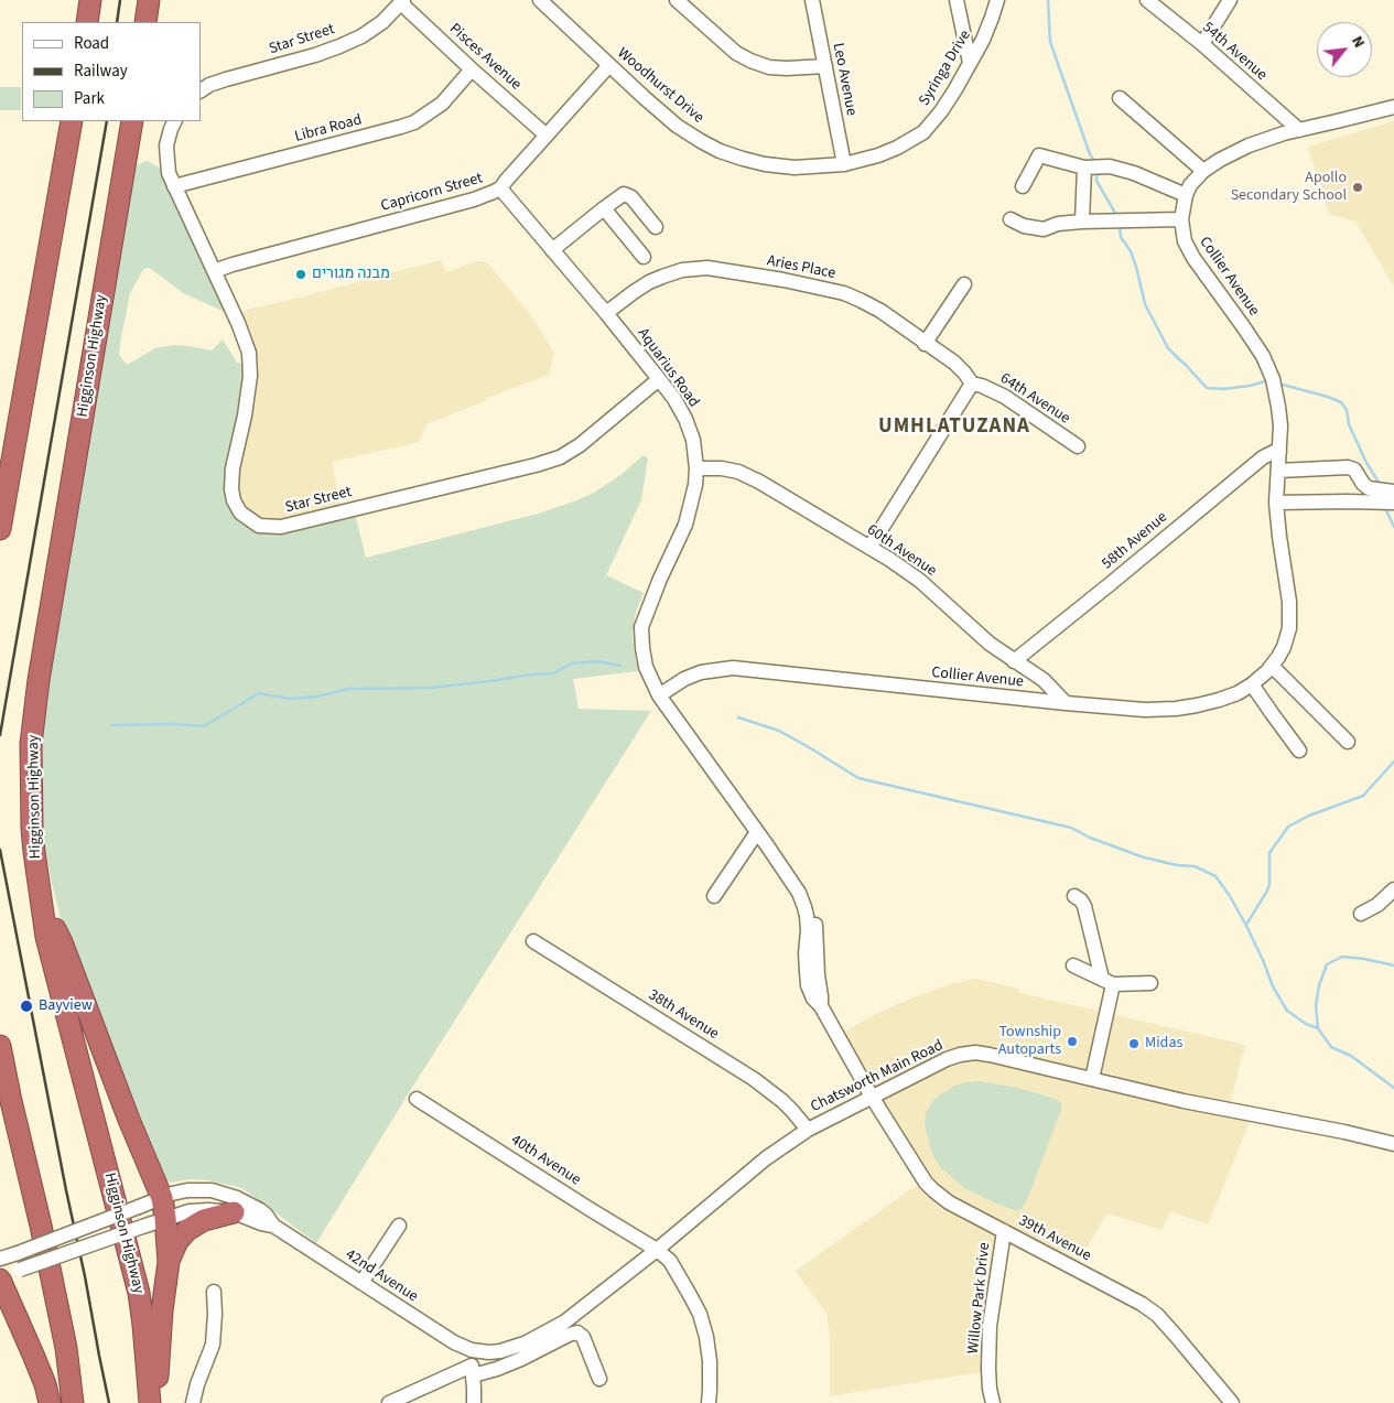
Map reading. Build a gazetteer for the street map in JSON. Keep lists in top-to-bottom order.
{
  "streets": {
    "highway": ["Higginson Highway"],
    "street": [
      "Star Street",
      "54th Avenue",
      "Pisces Avenue",
      "Syringa Drive",
      "Leo Avenue",
      "Woodhurst Drive",
      "Libra Road",
      "Capricorn Street",
      "Aries Place",
      "Collier Avenue",
      "Aquarius Road",
      "64th Avenue",
      "58th Avenue",
      "60th Avenue",
      "38th Avenue",
      "Chatsworth Main Road",
      "40th Avenue",
      "39th Avenue",
      "42nd Avenue",
      "Willow Park Drive"
    ]
  },
  "crossings": [
    ["Star Street", "Pisces Avenue"],
    ["Star Street", "Libra Road"],
    ["Star Street", "Capricorn Street"],
    ["Star Street", "Aquarius Road"],
    ["54th Avenue", "Collier Avenue"],
    ["Pisces Avenue", "Libra Road"],
    ["Pisces Avenue", "Capricorn Street"],
    ["Syringa Drive", "Leo Avenue"],
    ["Syringa Drive", "Woodhurst Drive"],
    ["Leo Avenue", "Woodhurst Drive"],
    ["Woodhurst Drive", "Capricorn Street"],
    ["Capricorn Street", "Aquarius Road"],
    ["Aries Place", "Aquarius Road"],
    ["Aries Place", "64th Avenue"],
    ["Collier Avenue", "Aquarius Road"],
    ["Collier Avenue", "58th Avenue"],
    ["Collier Avenue", "60th Avenue"],
    ["Aquarius Road", "60th Avenue"],
    ["58th Avenue", "60th Avenue"],
    ["38th Avenue", "Chatsworth Main Road"],
    ["Chatsworth Main Road", "40th Avenue"],
    ["Chatsworth Main Road", "39th Avenue"],
    ["Chatsworth Main Road", "42nd Avenue"],
    ["39th Avenue", "Willow Park Drive"]
  ],
  "districts": ["UMHLATUZANA"],
  "places": [
    "Apollo Secondary School",
    "מבנה מגורים",
    "Bayview",
    "Township Autoparts",
    "Midas"
  ],
  "legend": ["Road", "Railway", "Park"],
  "north": "top right"
}
